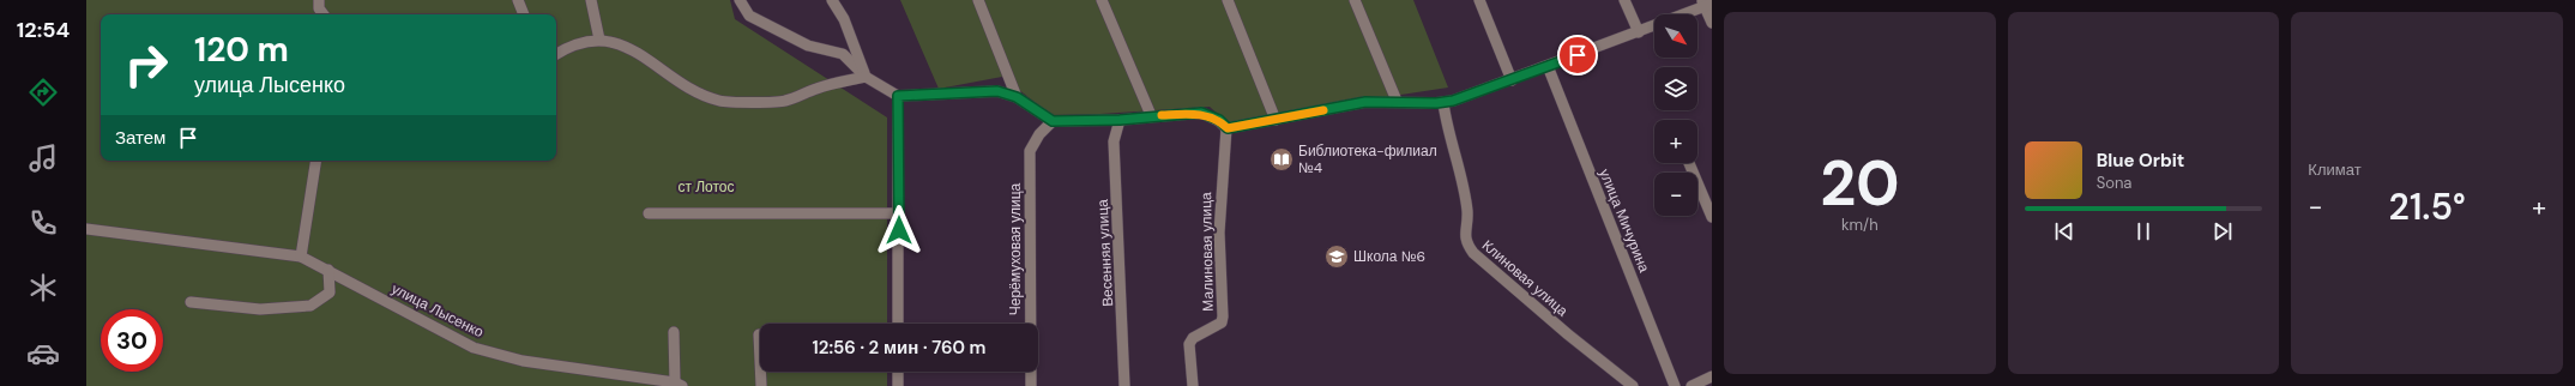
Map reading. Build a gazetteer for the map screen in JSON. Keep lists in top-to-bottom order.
{
  "streets": {
    "street": [
      "улица Мичурина",
      "Черёмуховая улица",
      "Малиновая улица",
      "Весенняя улица",
      "Клиновая улица",
      "улица Лысенко"
    ]
  },
  "parks": ["ст Лотос"],
  "places": {
    "library": ["Библиотека-филиал №4"],
    "school or university": ["Школа №6"]
  },
  "north": "bottom right",
  "page": {
    "tabs": "12:54",
    "tile": [
      ["20", "km/h"],
      "Климат"
    ],
    "map_buttons": ["+", "−"],
    "turn": ["120 m", "улица Лысенко"],
    "then": "Затем",
    "song": ["Blue Orbit", "Sona"],
    "heat": ["−", "21.5°", "+"],
    "limit": "30",
    "trip": "12:56 · 2 мин · 760 m"
  }
}
